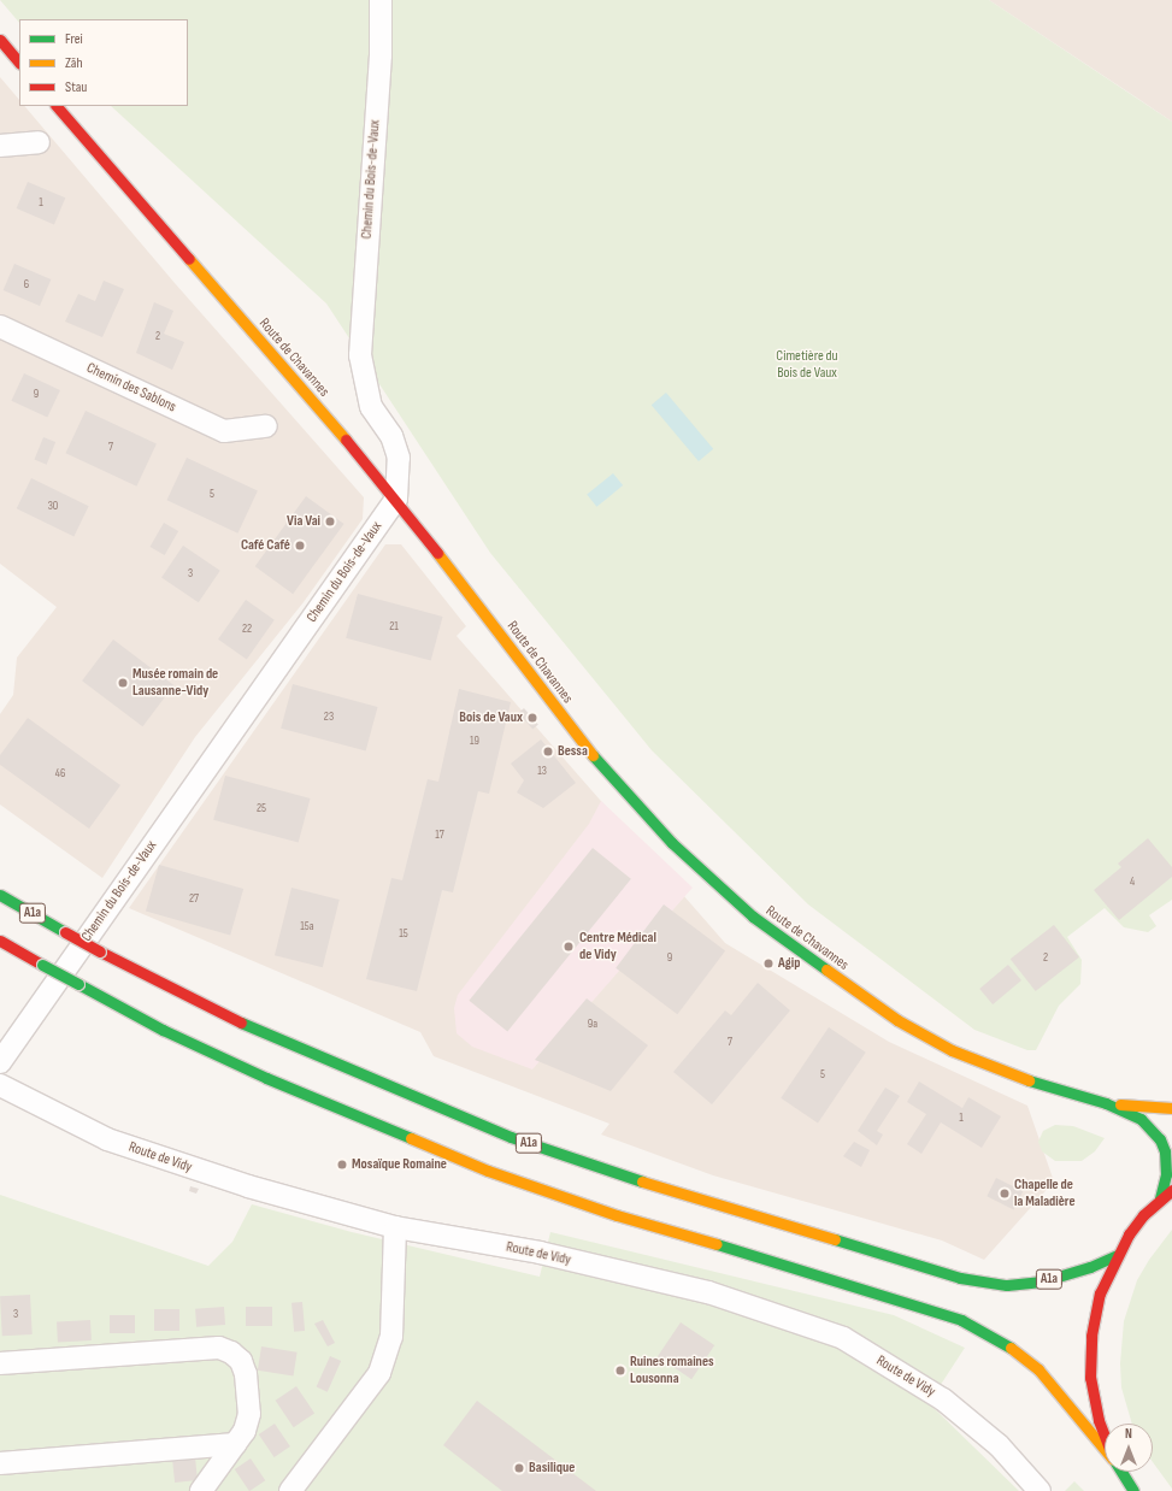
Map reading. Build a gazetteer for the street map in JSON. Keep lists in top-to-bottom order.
{
  "streets": {
    "main road": ["Route de Chavannes", "A1a"],
    "street": ["Chemin du Bois-de-Vaux", "Chemin des Sablons", "Route de Vidy"]
  },
  "crossings": [
    ["Chemin du Bois-de-Vaux", "Route de Chavannes"]
  ],
  "parks": ["Cimetière du Bois de Vaux"],
  "places": [
    "Via Vai",
    "Café Café",
    "Musée romain de Lausanne-Vidy",
    "Bois de Vaux",
    "Bessa",
    "Centre Médical de Vidy",
    "Agip",
    "Mosaïque Romaine",
    "Chapelle de la Maladière",
    "Ruines romaines Lousonna",
    "Basilique"
  ],
  "house_numbers": [
    "1",
    "6",
    "2",
    "9",
    "7",
    "5",
    "30",
    "3",
    "21",
    "22",
    "23",
    "19",
    "13",
    "46",
    "25",
    "17",
    "4",
    "27",
    "15a",
    "15",
    "9",
    "2",
    "9a",
    "7",
    "5",
    "1",
    "3"
  ],
  "legend": ["Frei", "Zäh", "Stau"],
  "north": "top"
}
